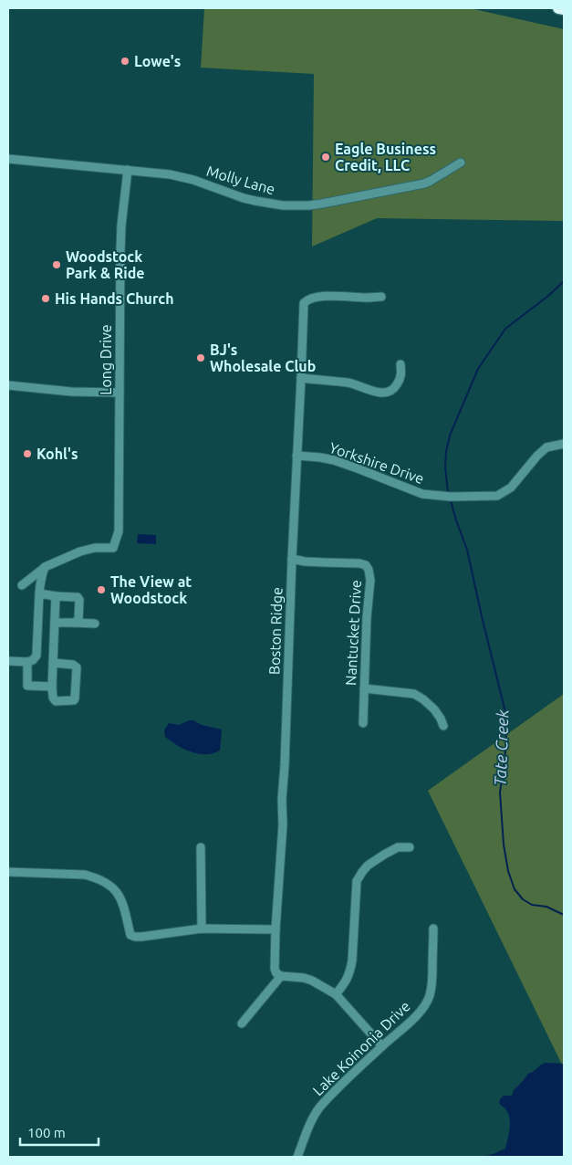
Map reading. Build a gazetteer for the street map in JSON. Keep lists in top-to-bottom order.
{
  "streets": {
    "street": [
      "Molly Lane",
      "Long Drive",
      "Yorkshire Drive",
      "Boston Ridge",
      "Nantucket Drive",
      "Lake Koinonia Drive"
    ]
  },
  "crossings": [
    ["Molly Lane", "Long Drive"],
    ["Yorkshire Drive", "Boston Ridge"],
    ["Boston Ridge", "Nantucket Drive"]
  ],
  "water": ["Tate Creek"],
  "places": [
    "Lowe's",
    "Eagle Business Credit, LLC",
    "Woodstock Park & Ride",
    "His Hands Church",
    "BJ's Wholesale Club",
    "Kohl's",
    "The View at Woodstock"
  ],
  "scale_bar": "100 m"
}
